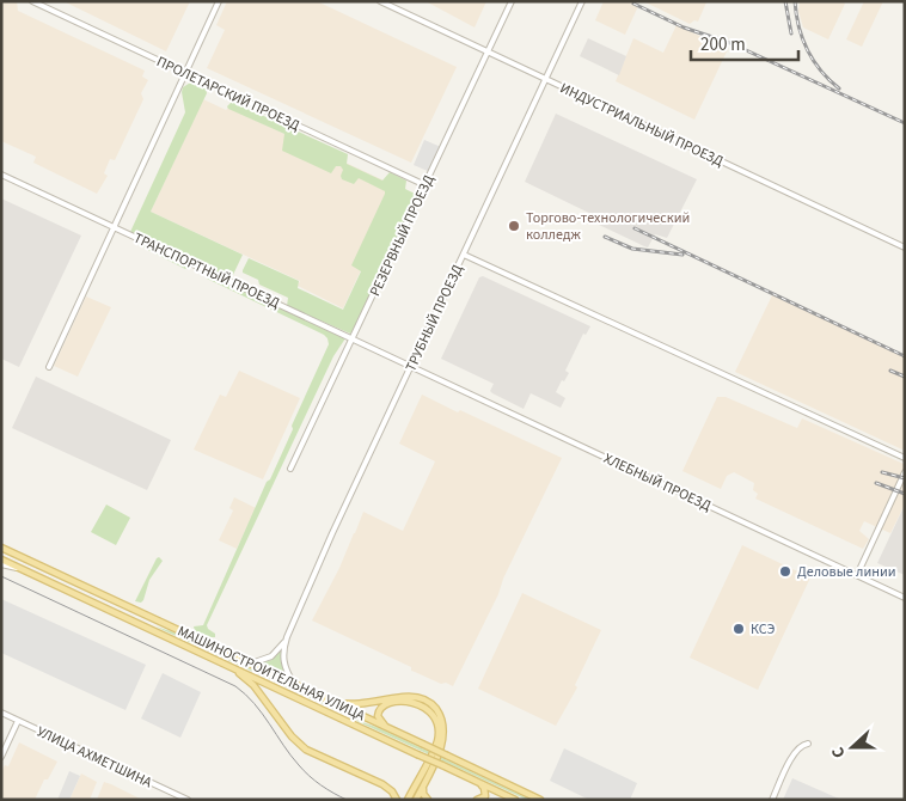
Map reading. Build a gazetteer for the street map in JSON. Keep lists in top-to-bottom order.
{
  "streets": {
    "main road": ["МАШИНОСТРОИТЕЛЬНАЯ УЛИЦА"],
    "street": [
      "ПРОЛЕТАРСКИЙ ПРОЕЗД",
      "ИНДУСТРИАЛЬНЫЙ ПРОЕЗД",
      "РЕЗЕРВНЫЙ ПРОЕЗД",
      "ТРАНСПОРТНЫЙ ПРОЕЗД",
      "ТРУБНЫЙ ПРОЕЗД",
      "ХЛЕБНЫЙ ПРОЕЗД",
      "УЛИЦА АХМЕТШИНА"
    ]
  },
  "crossings": [
    ["ПРОЛЕТАРСКИЙ ПРОЕЗД", "РЕЗЕРВНЫЙ ПРОЕЗД"],
    ["ИНДУСТРИАЛЬНЫЙ ПРОЕЗД", "РЕЗЕРВНЫЙ ПРОЕЗД"],
    ["ИНДУСТРИАЛЬНЫЙ ПРОЕЗД", "ТРУБНЫЙ ПРОЕЗД"],
    ["РЕЗЕРВНЫЙ ПРОЕЗД", "ТРАНСПОРТНЫЙ ПРОЕЗД"],
    ["ТРАНСПОРТНЫЙ ПРОЕЗД", "ТРУБНЫЙ ПРОЕЗД"],
    ["ТРАНСПОРТНЫЙ ПРОЕЗД", "ХЛЕБНЫЙ ПРОЕЗД"],
    ["ТРУБНЫЙ ПРОЕЗД", "ХЛЕБНЫЙ ПРОЕЗД"]
  ],
  "places": ["Торгово-технологический колледж", "Деловые линии", "КСЭ"],
  "scale_bar": "200 m",
  "north": "left"
}
